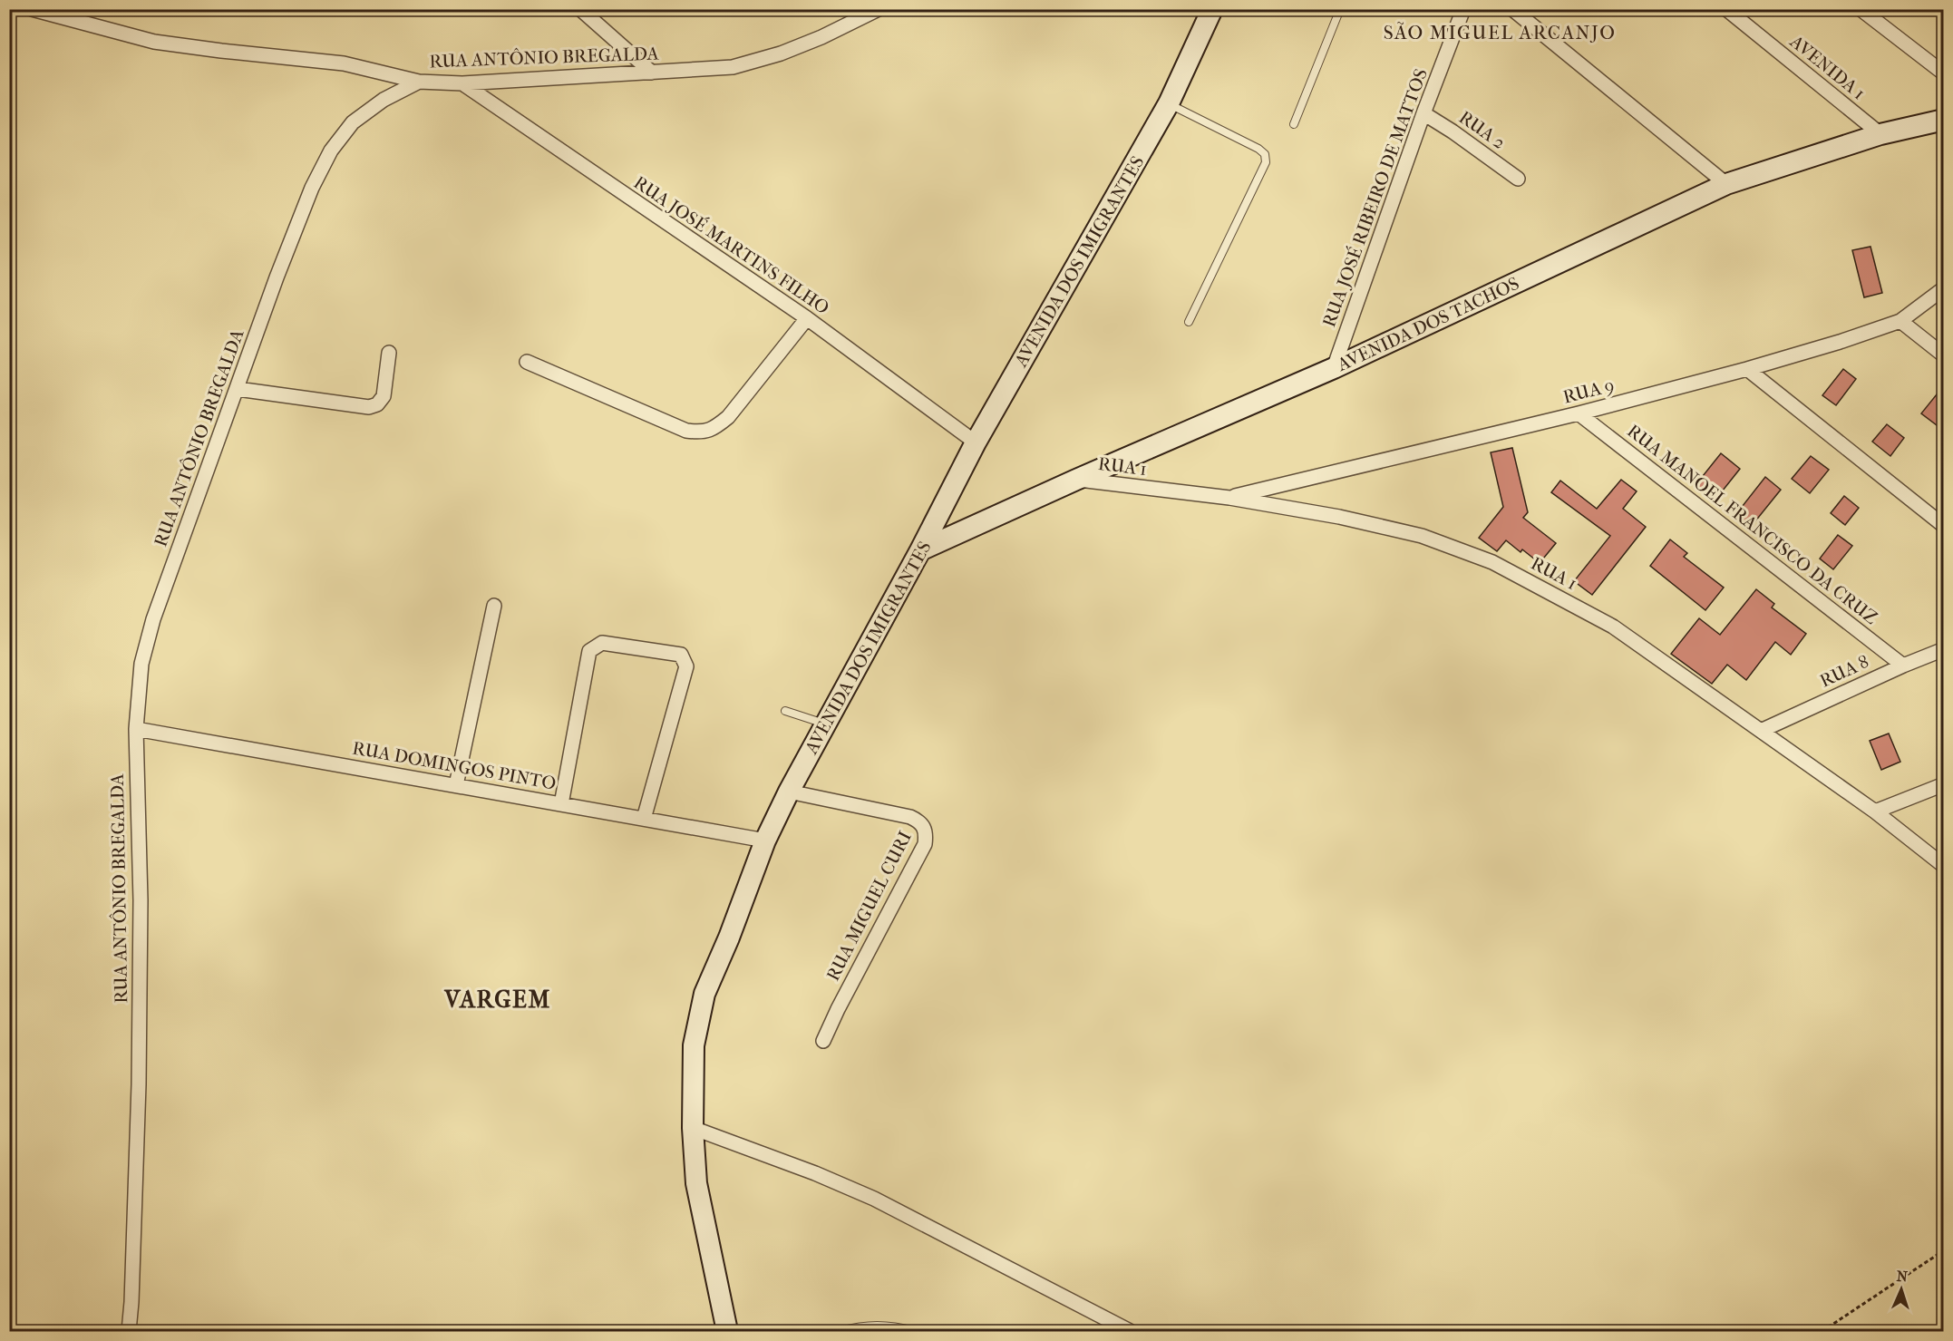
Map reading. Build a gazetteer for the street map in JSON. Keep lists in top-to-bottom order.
{
  "streets": {
    "street": [
      "RUA ANTÔNIO BREGALDA",
      "AVENIDA 1",
      "RUA 2",
      "RUA JOSÉ RIBEIRO DE MATTOS",
      "RUA JOSÉ MARTINS FILHO",
      "AVENIDA DOS IMIGRANTES",
      "AVENIDA DOS TACHOS",
      "RUA 9",
      "RUA 1",
      "RUA MANOEL FRANCISCO DA CRUZ",
      "RUA 8",
      "RUA DOMINGOS PINTO",
      "RUA MIGUEL CURI"
    ]
  },
  "crossings": [
    ["RUA ANTÔNIO BREGALDA", "RUA JOSÉ MARTINS FILHO"],
    ["RUA ANTÔNIO BREGALDA", "RUA DOMINGOS PINTO"],
    ["AVENIDA 1", "AVENIDA DOS TACHOS"],
    ["RUA 2", "RUA JOSÉ RIBEIRO DE MATTOS"],
    ["RUA JOSÉ RIBEIRO DE MATTOS", "AVENIDA DOS TACHOS"],
    ["RUA JOSÉ MARTINS FILHO", "AVENIDA DOS IMIGRANTES"],
    ["AVENIDA DOS IMIGRANTES", "AVENIDA DOS TACHOS"],
    ["AVENIDA DOS IMIGRANTES", "RUA DOMINGOS PINTO"],
    ["AVENIDA DOS IMIGRANTES", "RUA MIGUEL CURI"],
    ["AVENIDA DOS TACHOS", "RUA 1"],
    ["RUA 9", "RUA 1"],
    ["RUA 9", "RUA MANOEL FRANCISCO DA CRUZ"],
    ["RUA 1", "RUA 8"],
    ["RUA MANOEL FRANCISCO DA CRUZ", "RUA 8"]
  ],
  "districts": ["SÃO MIGUEL ARCANJO", "VARGEM"],
  "north": "top"
}
